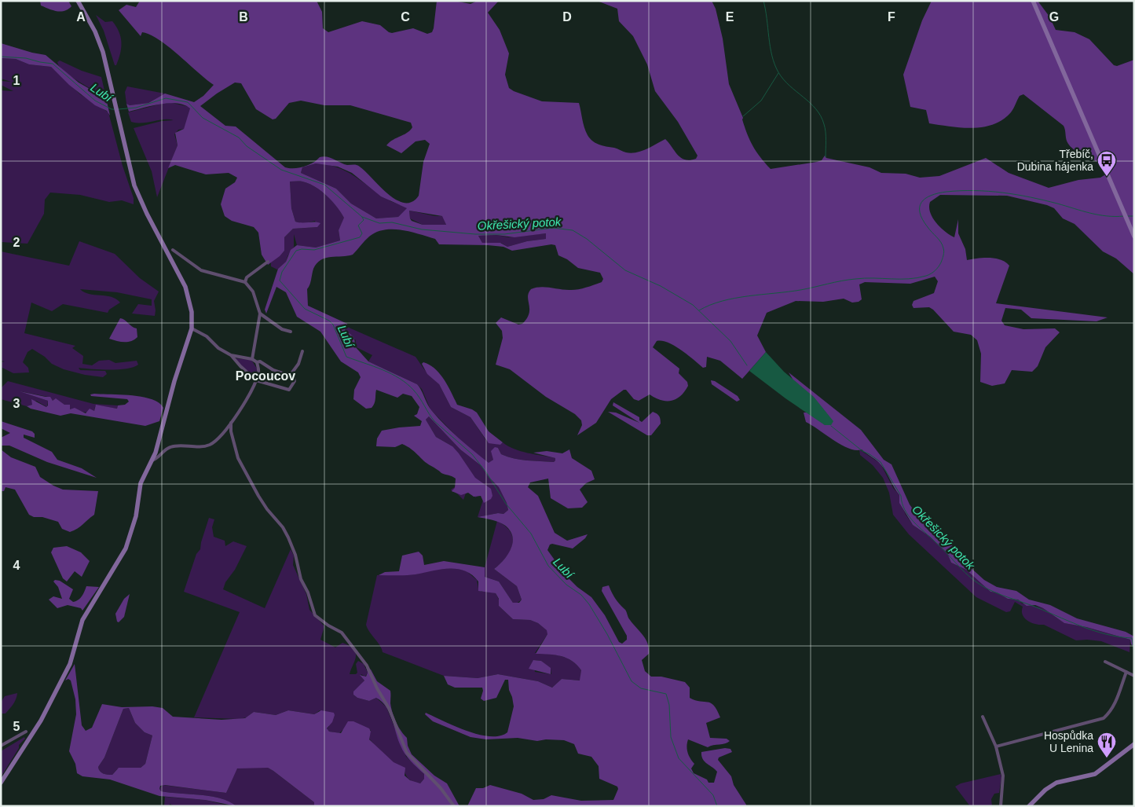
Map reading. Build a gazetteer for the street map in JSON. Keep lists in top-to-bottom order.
{
  "districts": ["Pocoucov"],
  "water": ["Lubí", "Okřešický potok"],
  "places": {
    "bus stop": ["Třebíč, Dubina hájenka"],
    "restaurant": ["Hospůdka U Lenina"]
  },
  "grid": {
    "columns": [
      "A",
      "B",
      "C",
      "D",
      "E",
      "F",
      "G"
    ],
    "rows": [
      "1",
      "2",
      "3",
      "4",
      "5"
    ]
  }
}
